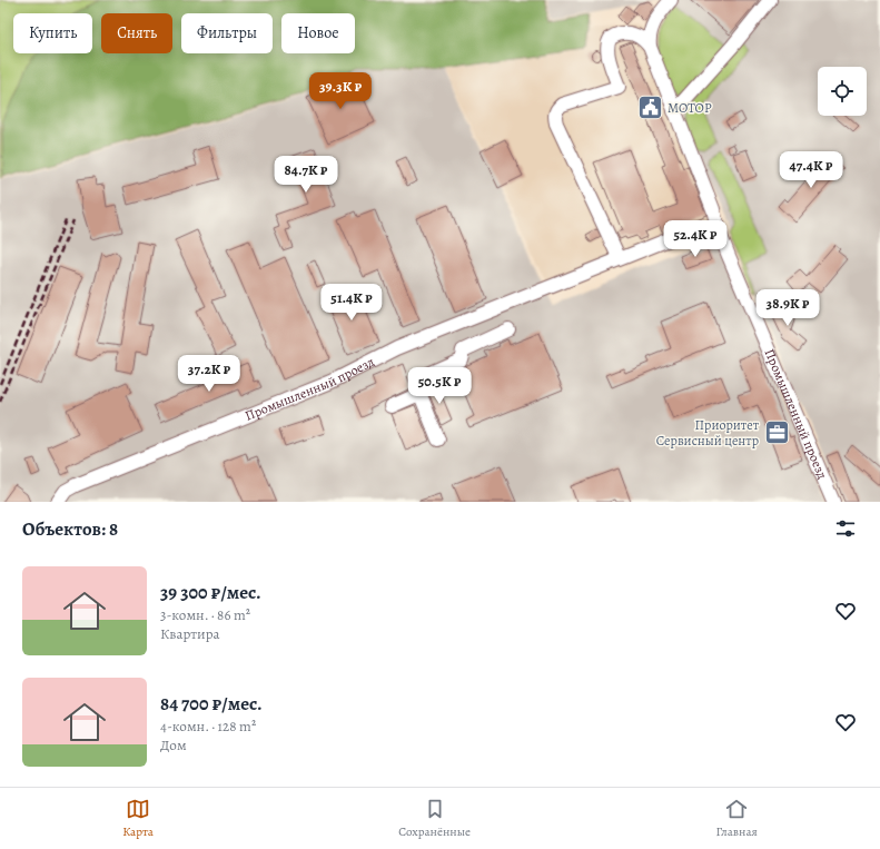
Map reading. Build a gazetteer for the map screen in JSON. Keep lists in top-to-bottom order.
{
  "streets": {
    "street": ["Промышленный проезд"]
  },
  "places": {
    "public building": ["МОТОР"],
    "office": ["Приоритет Сервисный центр"]
  },
  "page": {
    "chip": [
      "Купить",
      "Снять",
      "Фильтры",
      "Новое"
    ],
    "price": [
      "39.3K ₽",
      "47.4K ₽",
      "84.7K ₽",
      "52.4K ₽",
      "51.4K ₽",
      "38.9K ₽",
      "37.2K ₽",
      "50.5K ₽"
    ],
    "heading": "Объектов: 8",
    "list": [
      {
        "name": "39 300 ₽/мес.",
        "note": "3-комн. · 86 m² · Квартира"
      },
      {
        "name": "84 700 ₽/мес.",
        "note": "4-комн. · 128 m² · Дом"
      }
    ],
    "tabs": ["Карта", "Сохранённые", "Главная"]
  }
}
